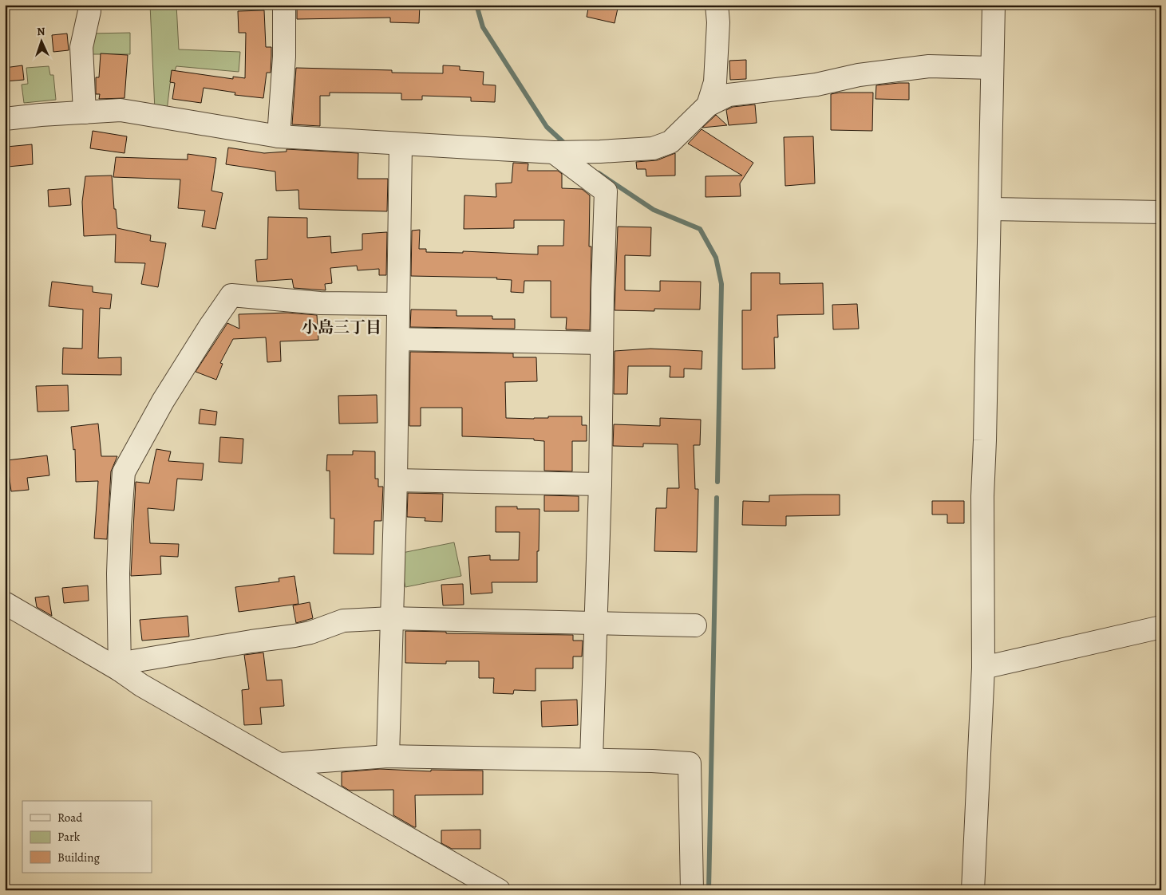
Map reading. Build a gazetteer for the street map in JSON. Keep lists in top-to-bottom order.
{
  "districts": ["小島三丁目"],
  "legend": ["Road", "Park", "Building"],
  "north": "top"
}
